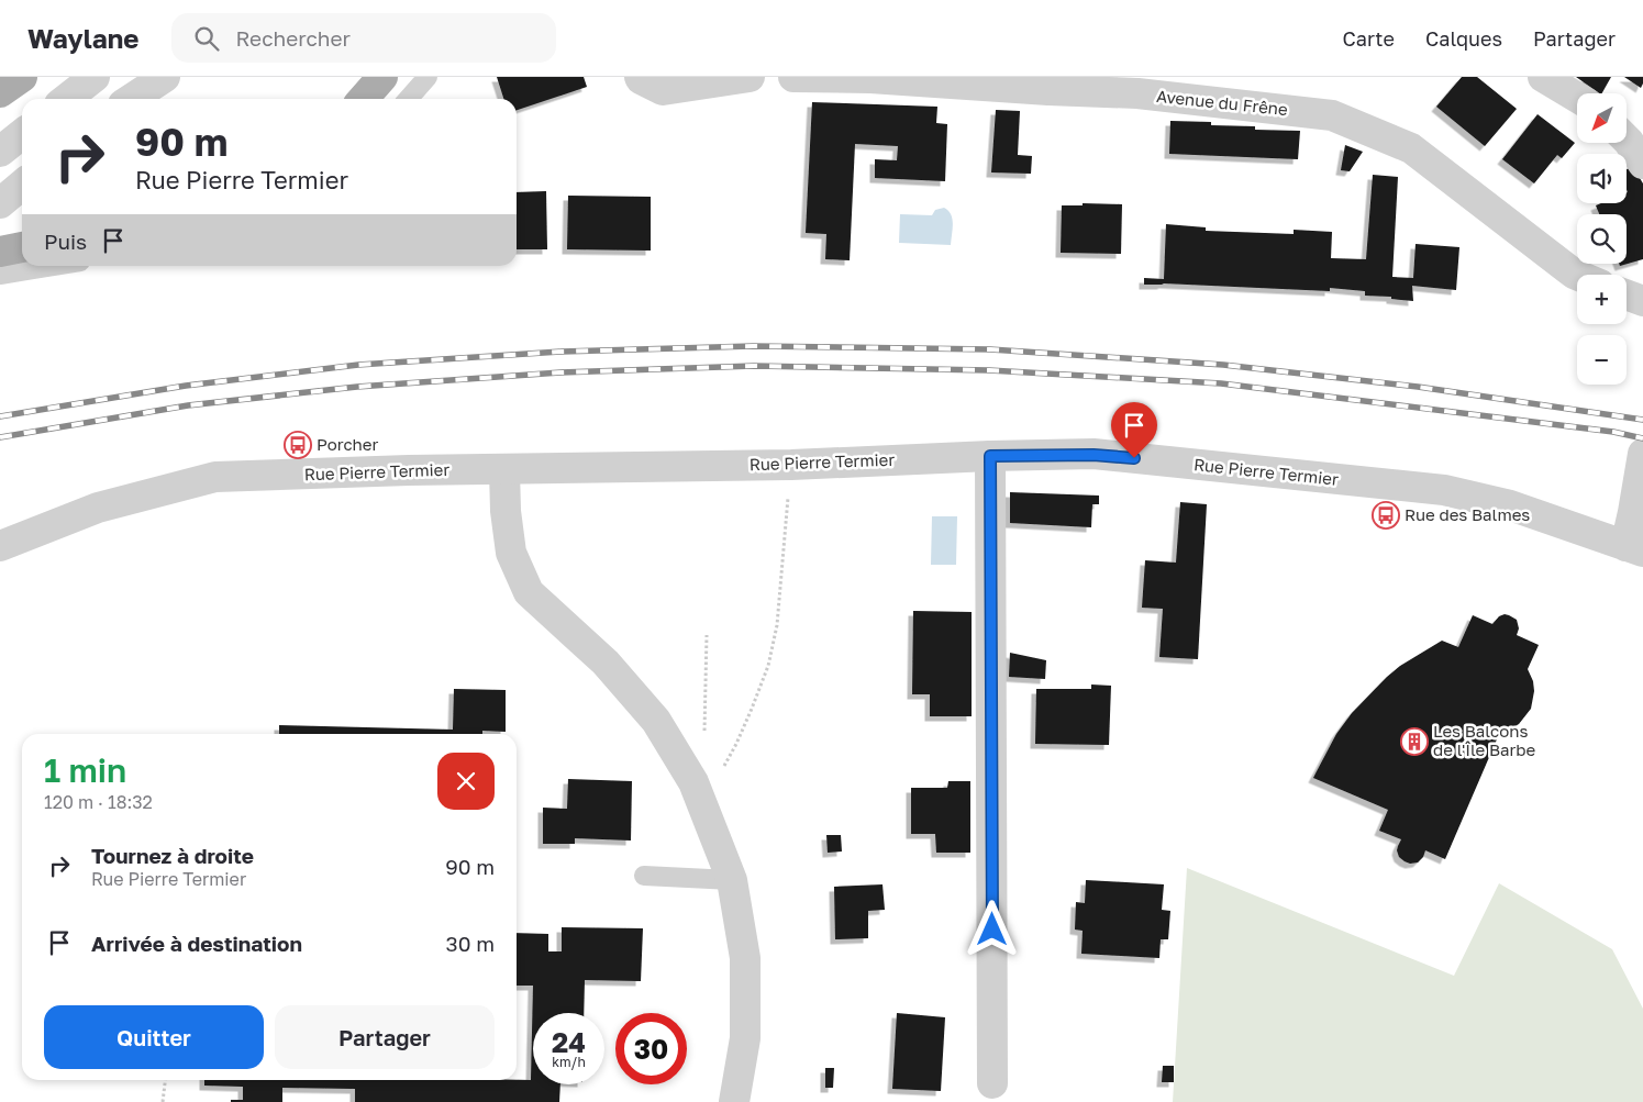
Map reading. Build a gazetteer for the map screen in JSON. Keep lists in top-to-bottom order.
{
  "streets": {
    "street": ["Avenue du Frêne", "Rue Pierre Termier"]
  },
  "places": {
    "bus stop": ["Porcher", "Rue des Balmes"],
    "building": ["Les Balcons de l'Île Barbe"]
  },
  "north": "bottom left",
  "page": {
    "header": "Waylane",
    "search": "Rechercher",
    "nav": ["Carte", "Calques", "Partager"],
    "map_buttons": ["+", "−"],
    "turn": ["90 m", "Rue Pierre Termier"],
    "then": "Puis",
    "heading": ["1 min", "120 m · 18:32"],
    "list": [
      {
        "name": "Tournez à droite",
        "note": "Rue Pierre Termier",
        "value": "90 m"
      },
      {
        "name": "Arrivée à destination",
        "value": "30 m"
      }
    ],
    "buttons": ["Quitter", "Partager"],
    "speed": "24 km/h",
    "limit": "30"
  }
}
